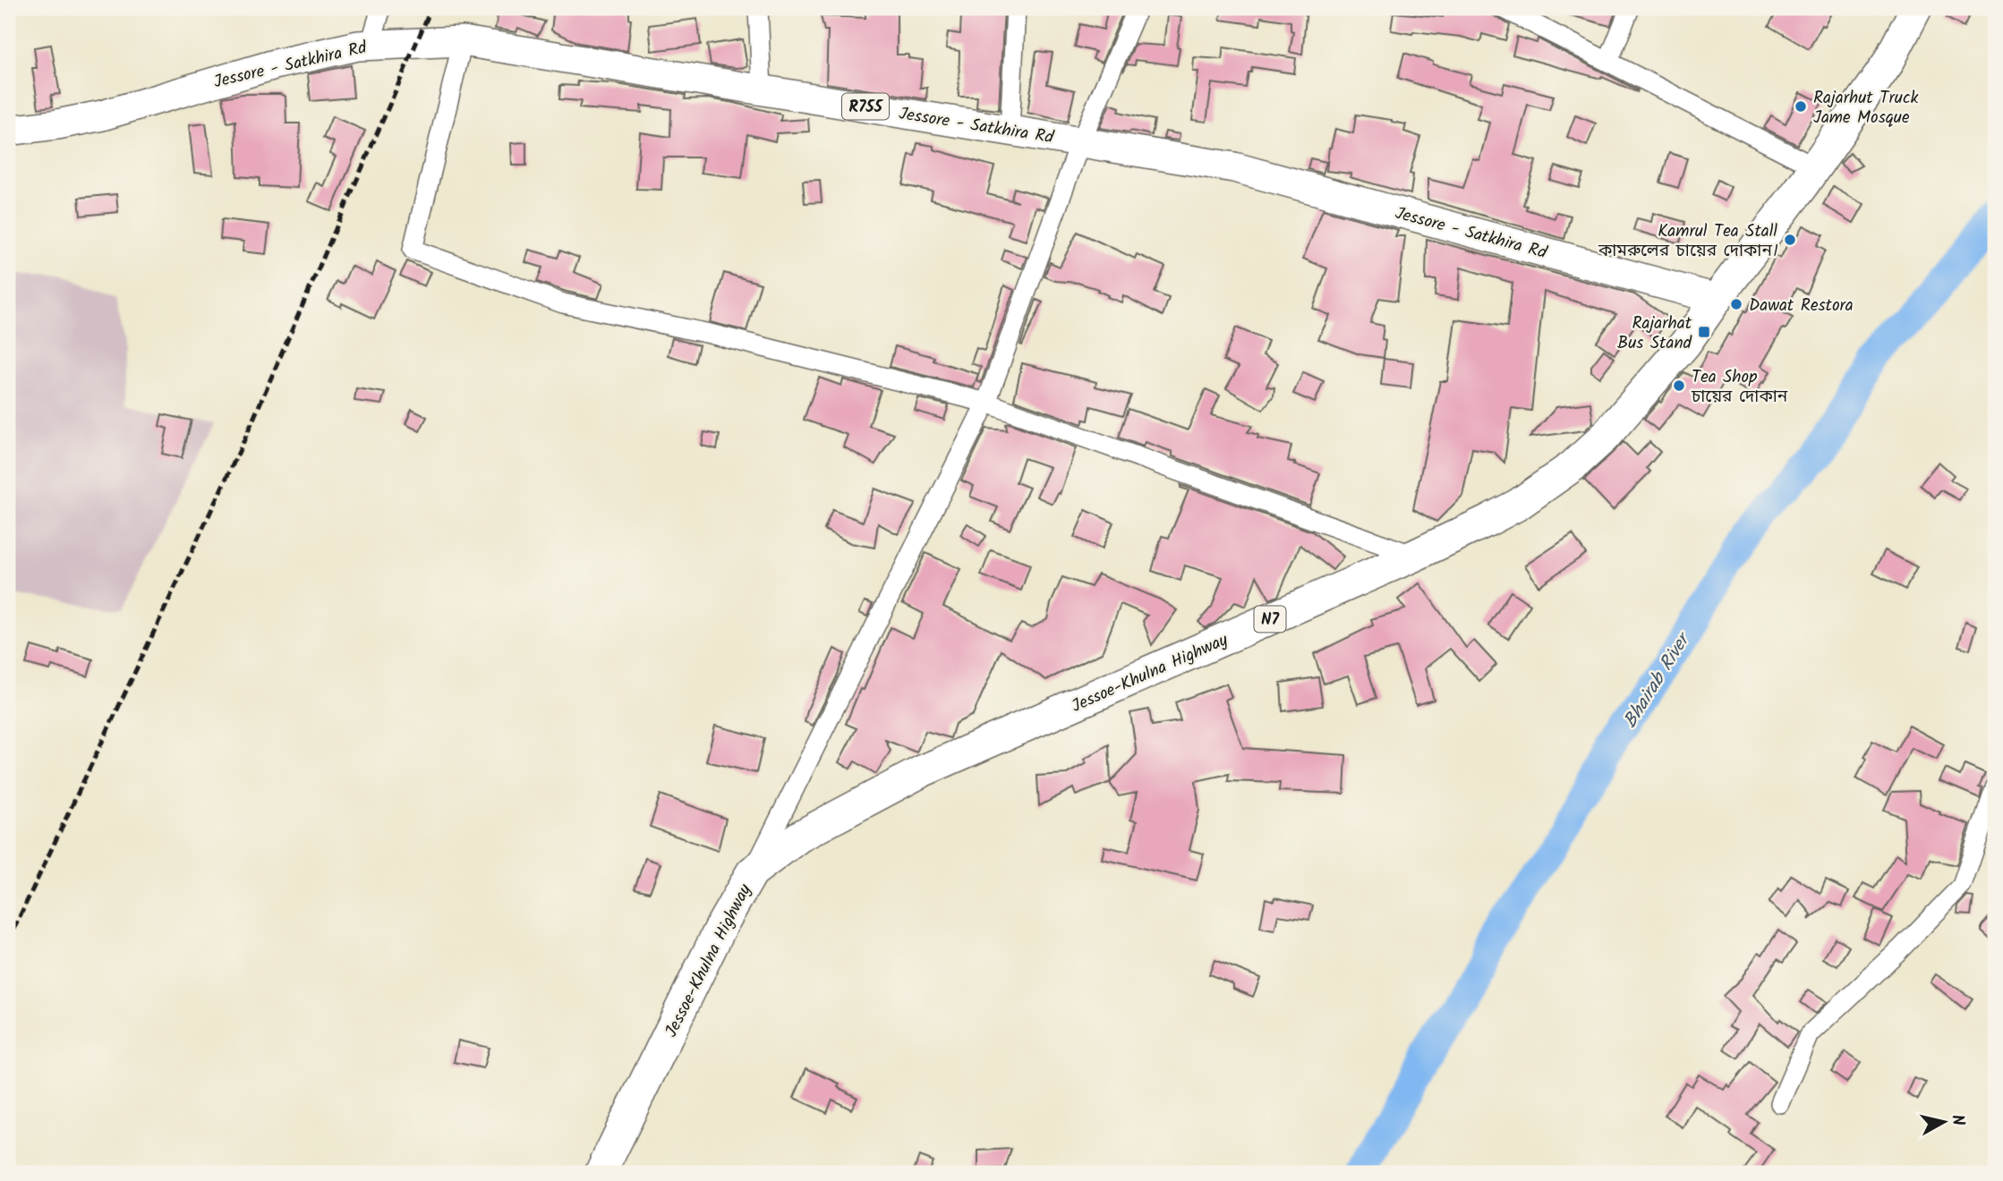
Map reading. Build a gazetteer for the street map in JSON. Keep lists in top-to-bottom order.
{
  "streets": {
    "highway": ["N7", "Jessoe-Khulna Highway"],
    "main road": ["Jessore - Satkhira Rd", "R755"]
  },
  "crossings": [
    ["Jessore - Satkhira Rd", "Jessoe-Khulna Highway"]
  ],
  "water": ["Bhairab River"],
  "places": {
    "other": [
      "Rajarhut Truck Jame Mosque",
      "Kamrul Tea Stall কামরুলের চায়ের দোকান।",
      "Dawat Restora",
      "Tea Shop চায়ের দোকান"
    ],
    "transit": ["Rajarhat Bus Stand"]
  },
  "north": "right"
}
